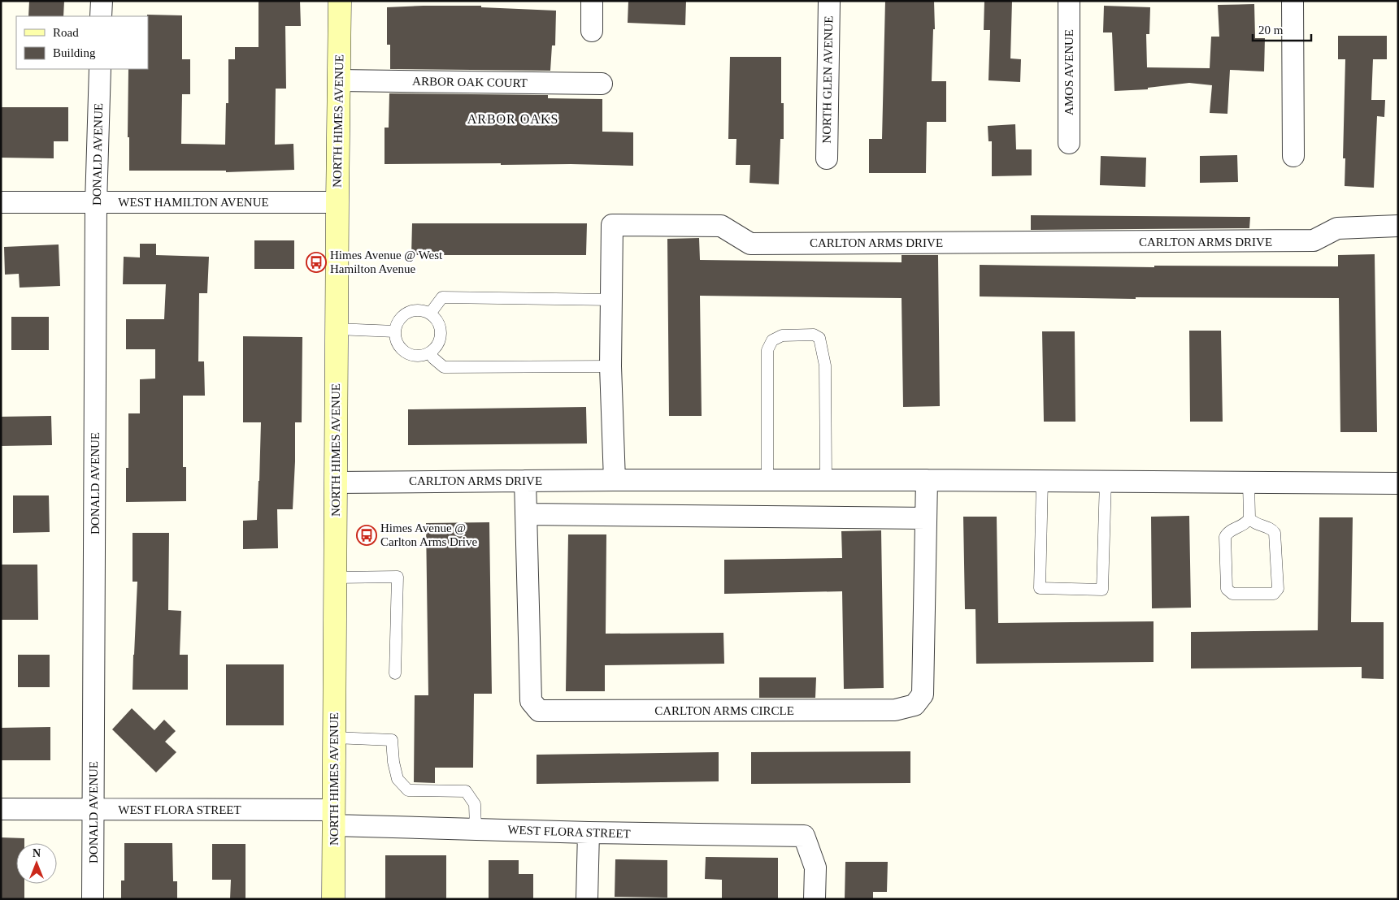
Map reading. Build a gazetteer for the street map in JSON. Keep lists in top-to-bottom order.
{
  "streets": {
    "street": [
      "AMOS AVENUE",
      "NORTH GLEN AVENUE",
      "ARBOR OAK COURT",
      "NORTH HIMES AVENUE",
      "DONALD AVENUE",
      "WEST HAMILTON AVENUE",
      "CARLTON ARMS DRIVE",
      "CARLTON ARMS CIRCLE",
      "WEST FLORA STREET"
    ]
  },
  "crossings": [
    ["ARBOR OAK COURT", "NORTH HIMES AVENUE"],
    ["NORTH HIMES AVENUE", "WEST HAMILTON AVENUE"],
    ["NORTH HIMES AVENUE", "CARLTON ARMS DRIVE"],
    ["NORTH HIMES AVENUE", "WEST FLORA STREET"],
    ["DONALD AVENUE", "WEST HAMILTON AVENUE"],
    ["DONALD AVENUE", "WEST FLORA STREET"],
    ["CARLTON ARMS DRIVE", "CARLTON ARMS CIRCLE"]
  ],
  "districts": ["ARBOR OAKS"],
  "places": {
    "bus stop": ["Himes Avenue @ West Hamilton Avenue", "Himes Avenue @ Carlton Arms Drive"]
  },
  "legend": ["Road", "Building"],
  "scale_bar": "20 m",
  "north": "top"
}
